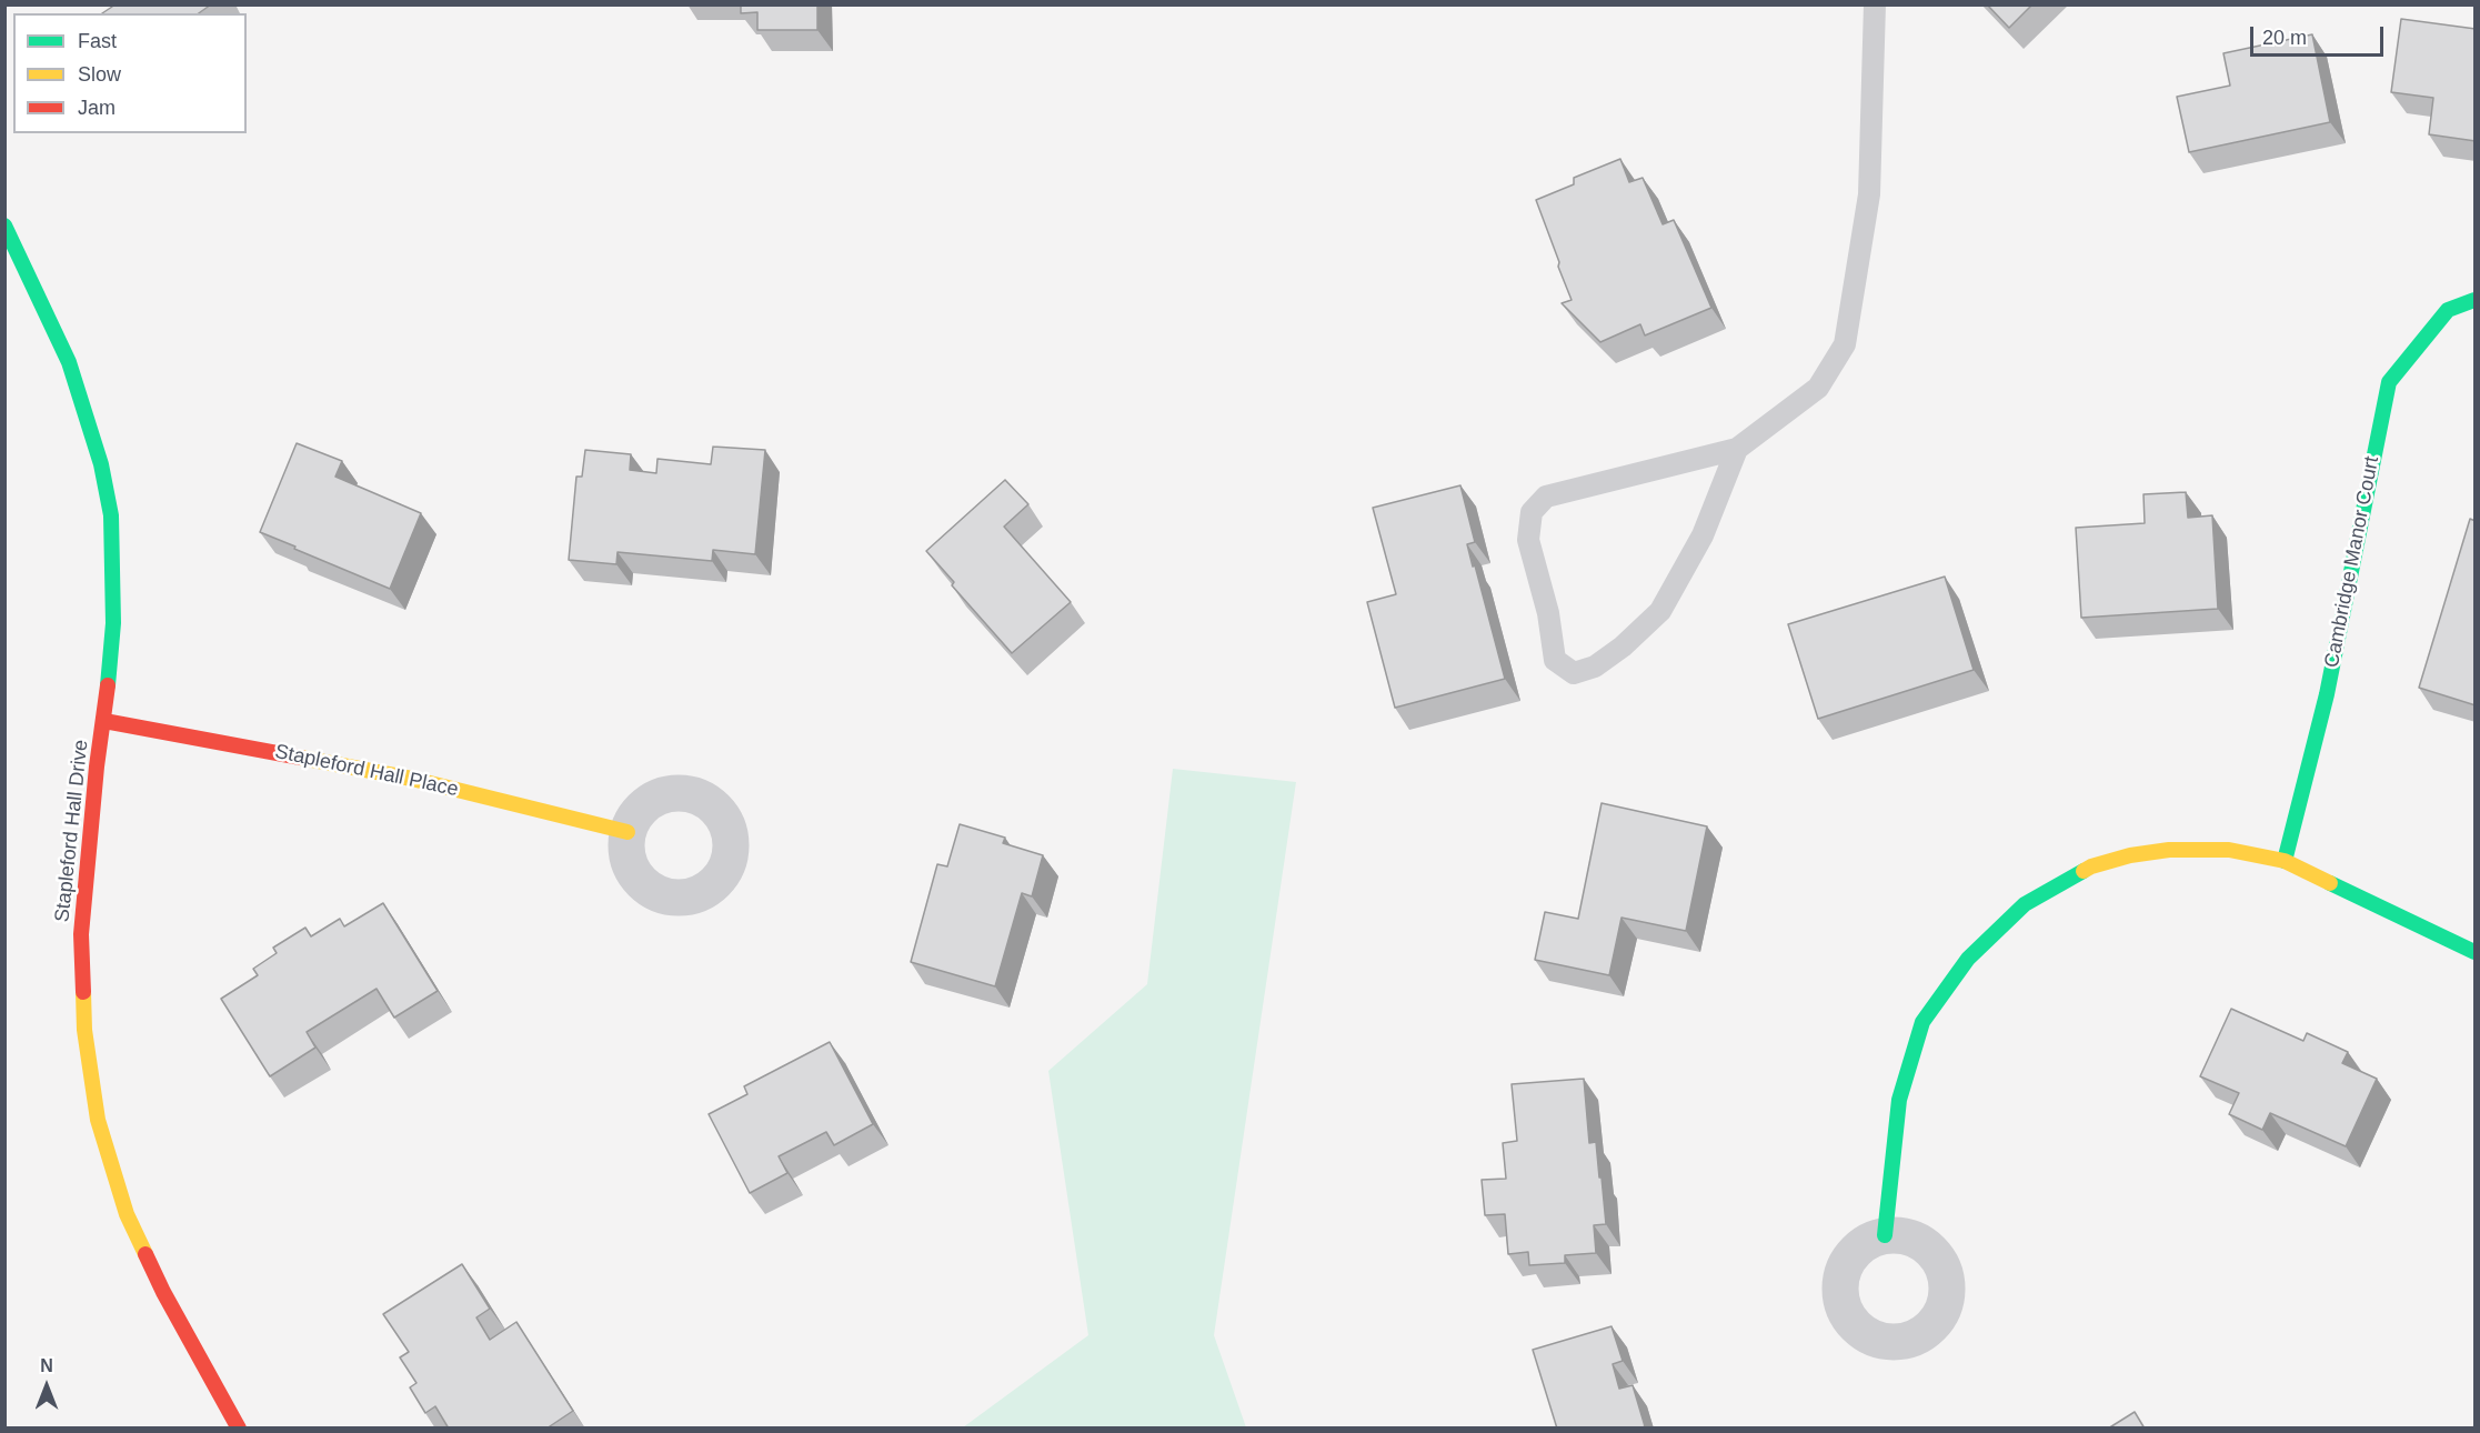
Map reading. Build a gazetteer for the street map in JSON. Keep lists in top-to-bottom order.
{
  "streets": {
    "street": ["Cambridge Manor Court", "Stapleford Hall Place", "Stapleford Hall Drive"]
  },
  "crossings": [
    ["Stapleford Hall Place", "Stapleford Hall Drive"]
  ],
  "legend": ["Fast", "Slow", "Jam"],
  "scale_bar": "20 m",
  "north": "top"
}
